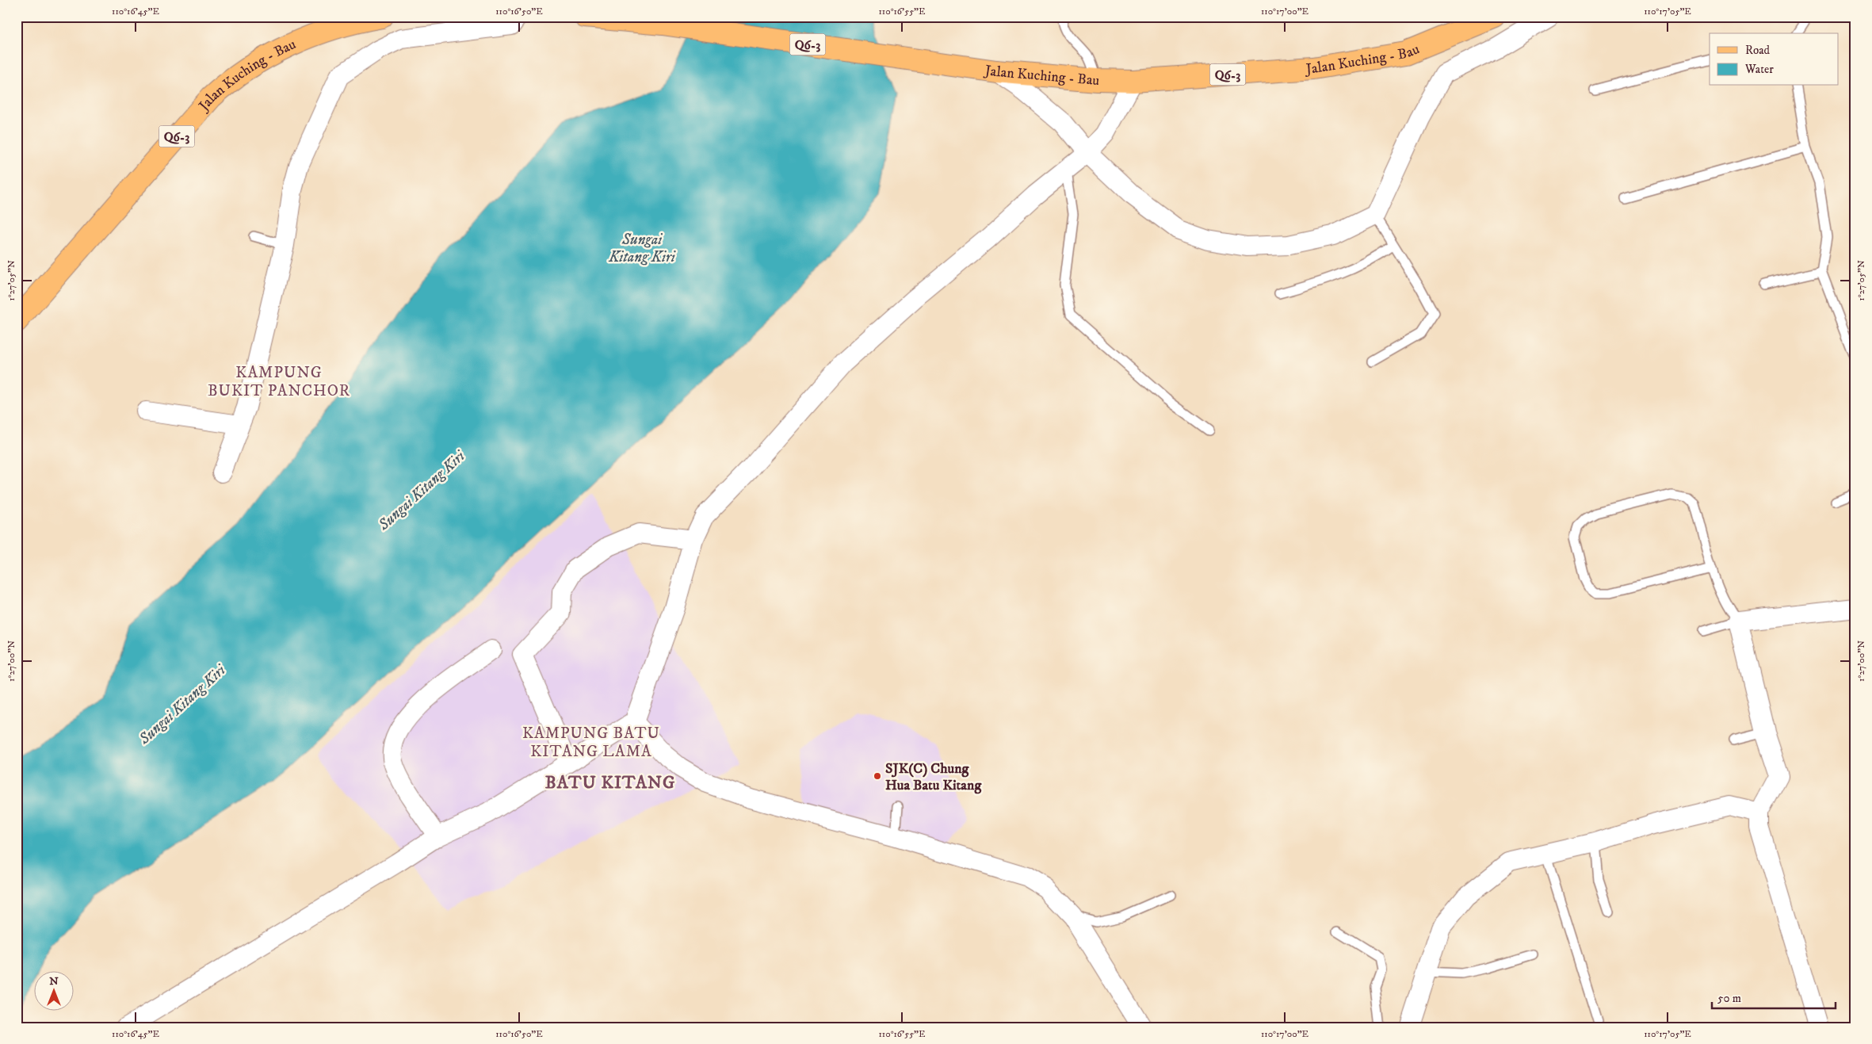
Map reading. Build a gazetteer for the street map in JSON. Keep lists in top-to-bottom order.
{
  "streets": {
    "main road": ["Q6-3", "Jalan Kuching - Bau"]
  },
  "districts": ["KAMPUNG BUKIT PANCHOR", "KAMPUNG BATU KITANG LAMA", "BATU KITANG"],
  "water": ["Sungai Kitang Kiri"],
  "places": ["SJK(C) Chung Hua Batu Kitang"],
  "legend": ["Road", "Water"],
  "scale_bar": "50 m",
  "north": "top",
  "coordinates": [
    "110°16'45\"E",
    "110°16'50\"E",
    "110°16'55\"E",
    "110°17'00\"E",
    "110°17'05\"E",
    "1°27'05\"N",
    "1°27'00\"N"
  ]
}
